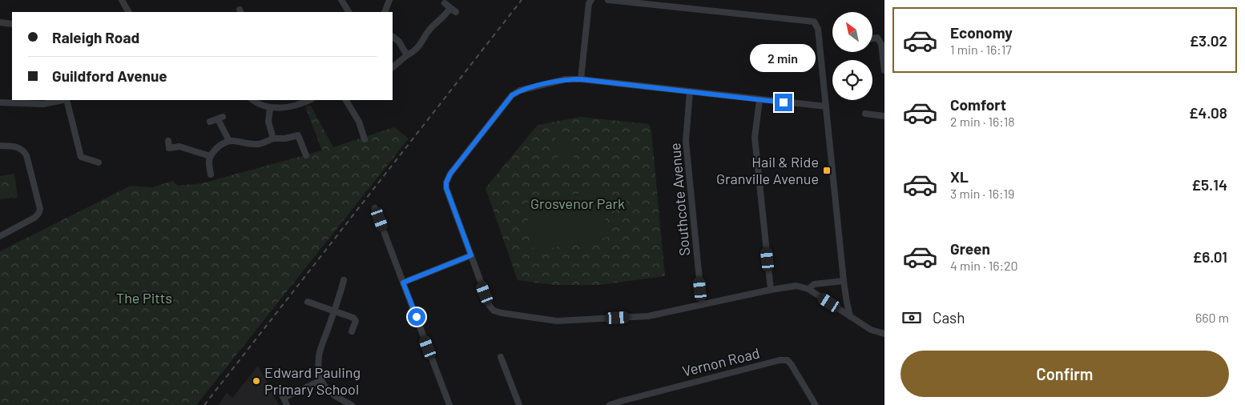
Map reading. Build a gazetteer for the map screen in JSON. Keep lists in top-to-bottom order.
{
  "streets": {
    "street": ["Southcote Avenue", "Vernon Road"]
  },
  "parks": ["Grosvenor Park", "The Pitts"],
  "places": {
    "transit": ["Hail & Ride Granville Avenue"],
    "other": ["Edward Pauling Primary School"]
  },
  "north": "top left",
  "page": {
    "list": [
      {
        "name": "Economy",
        "note": "1 min · 16:17",
        "value": "£3.02"
      },
      {
        "name": "Comfort",
        "note": "2 min · 16:18",
        "value": "£4.08"
      },
      {
        "name": "XL",
        "note": "3 min · 16:19",
        "value": "£5.14"
      },
      {
        "name": "Green",
        "note": "4 min · 16:20",
        "value": "£6.01"
      }
    ],
    "banner": ["Raleigh Road", "Guildford Avenue"],
    "bubble": "2 min",
    "pay": ["Cash", "660 m"],
    "buttons": "Confirm"
  }
}
